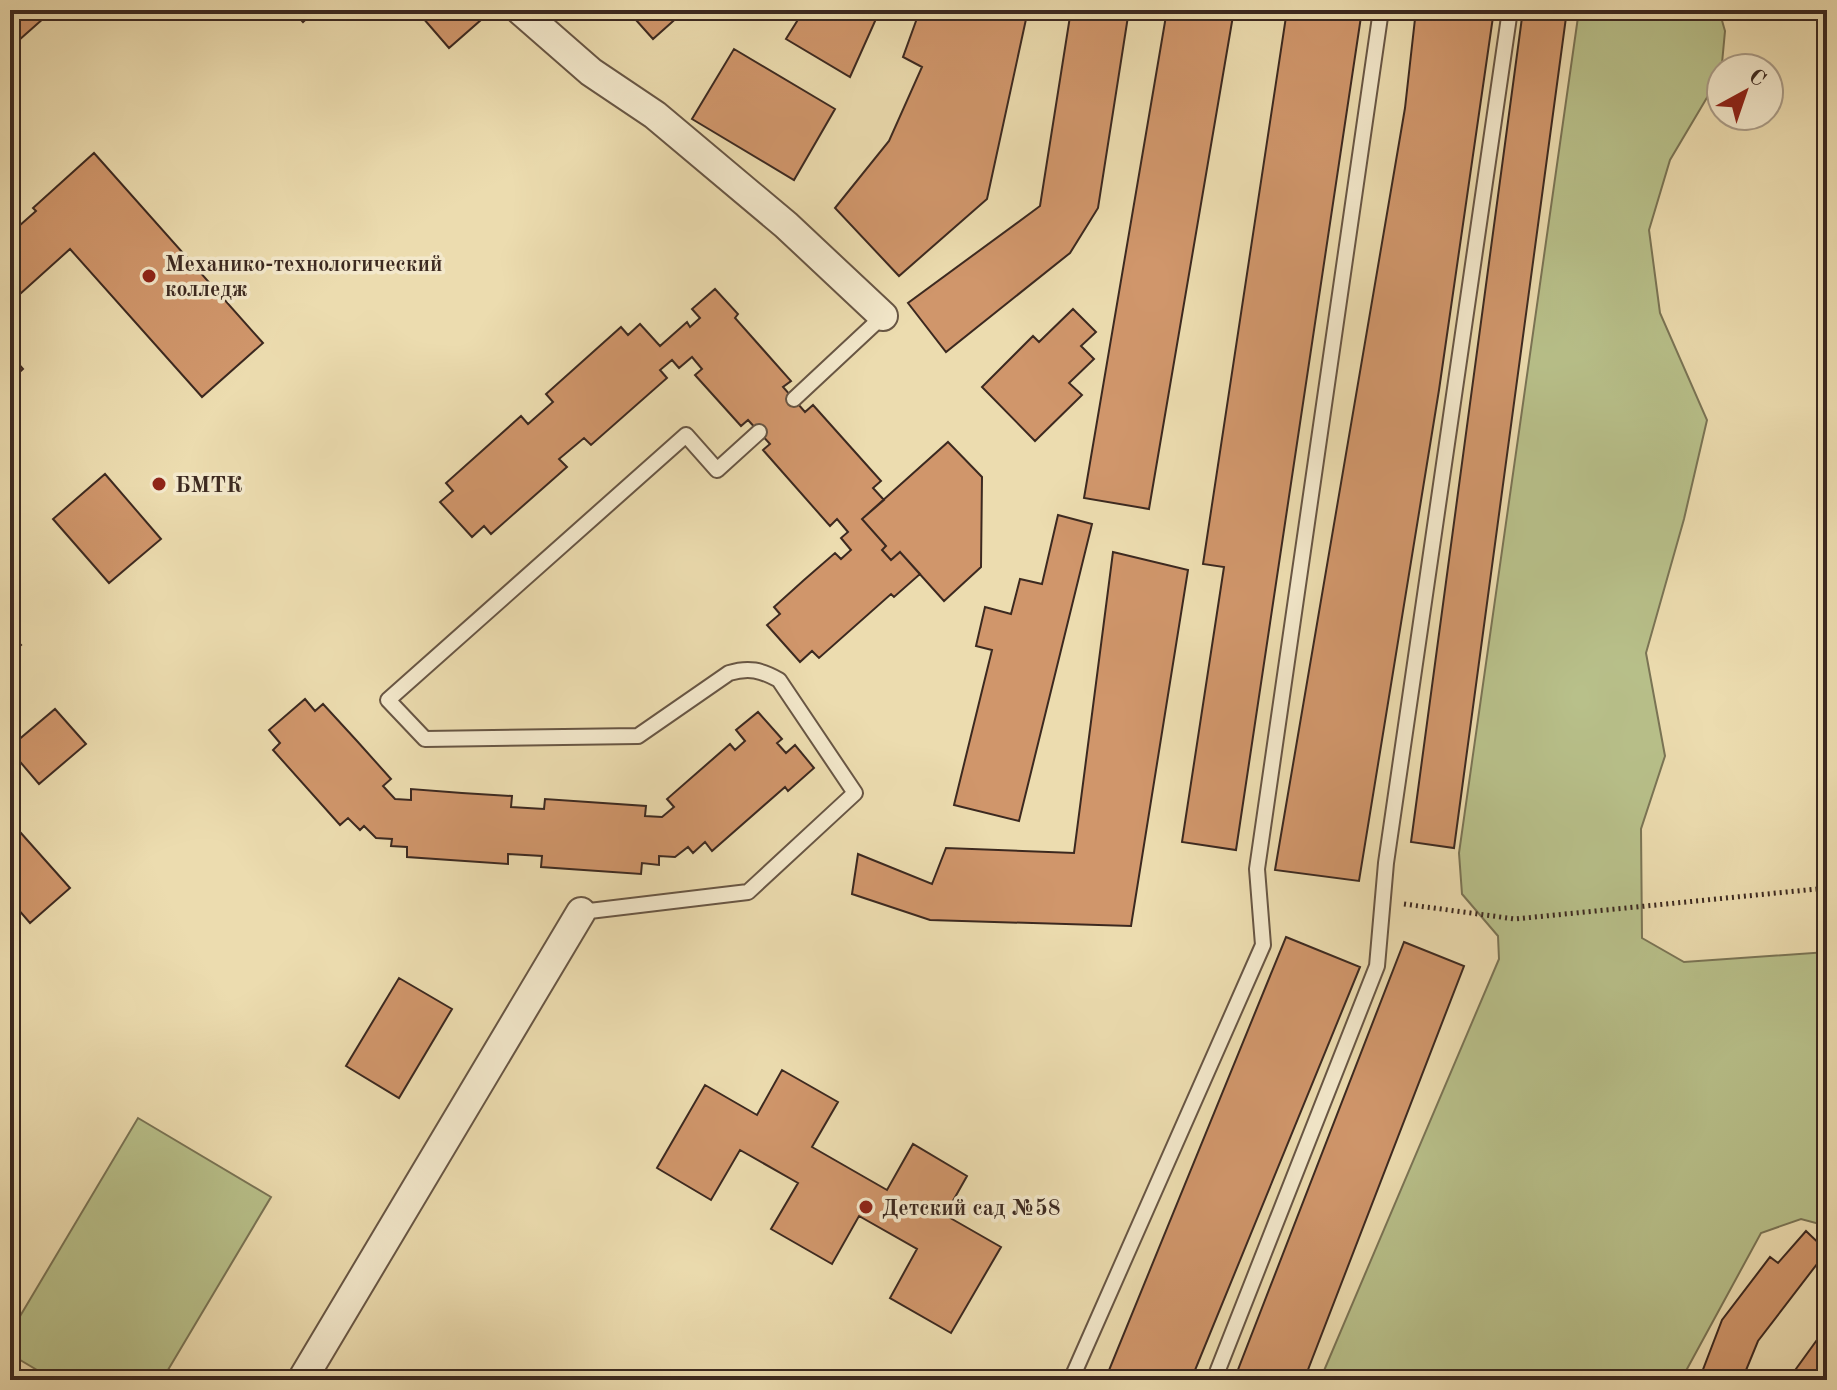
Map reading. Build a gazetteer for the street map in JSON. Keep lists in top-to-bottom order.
{
  "places": ["Механико-технологический колледж", "БМТК", "Детский сад №58"],
  "north": "top right"
}
